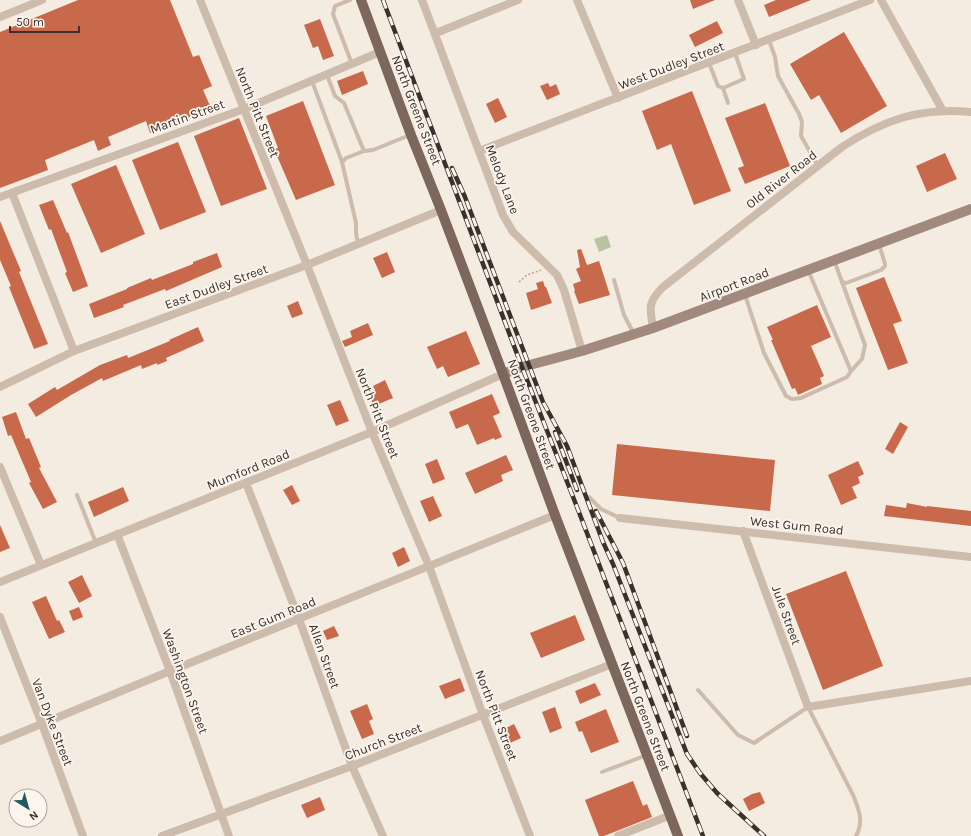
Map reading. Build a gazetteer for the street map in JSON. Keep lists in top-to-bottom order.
{
  "streets": {
    "main road": ["North Greene Street"],
    "street": [
      "West Dudley Street",
      "North Pitt Street",
      "Martin Street",
      "Melody Lane",
      "Old River Road",
      "Airport Road",
      "East Dudley Street",
      "Mumford Road",
      "West Gum Road",
      "Jule Street",
      "East Gum Road",
      "Allen Street",
      "Washington Street",
      "Van Dyke Street",
      "Church Street"
    ]
  },
  "crossings": [
    ["West Dudley Street", "Melody Lane"],
    ["North Greene Street", "Martin Street"],
    ["North Greene Street", "Airport Road"],
    ["North Greene Street", "East Dudley Street"],
    ["North Greene Street", "Mumford Road"],
    ["North Greene Street", "East Gum Road"],
    ["North Greene Street", "Church Street"],
    ["North Pitt Street", "Martin Street"],
    ["North Pitt Street", "East Dudley Street"],
    ["North Pitt Street", "Mumford Road"],
    ["North Pitt Street", "East Gum Road"],
    ["North Pitt Street", "Church Street"],
    ["Melody Lane", "Airport Road"],
    ["Old River Road", "Airport Road"],
    ["Airport Road", "Mumford Road"],
    ["Mumford Road", "Allen Street"],
    ["Mumford Road", "Washington Street"],
    ["West Gum Road", "Jule Street"],
    ["East Gum Road", "Allen Street"],
    ["East Gum Road", "Washington Street"],
    ["East Gum Road", "Van Dyke Street"],
    ["Allen Street", "Church Street"],
    ["Washington Street", "Church Street"]
  ],
  "scale_bar": "50 m",
  "north": "bottom right"
}
